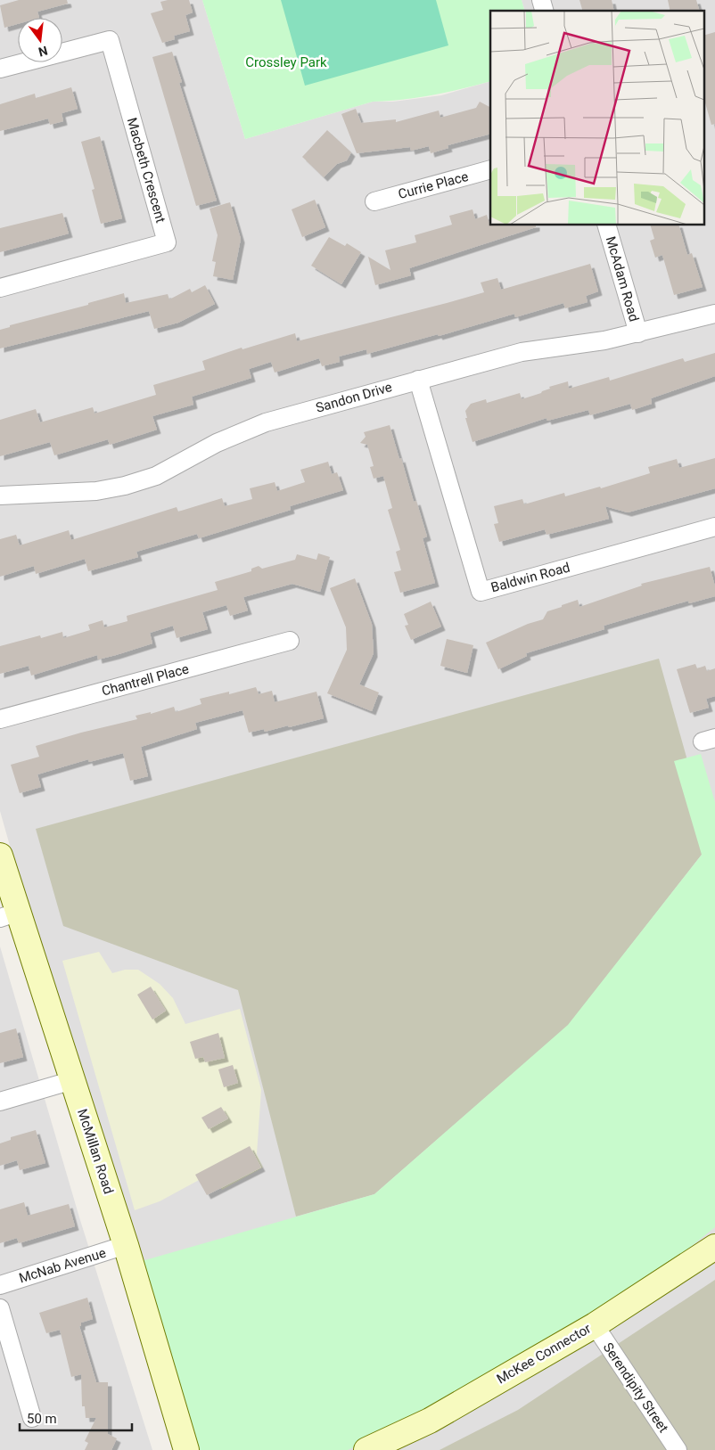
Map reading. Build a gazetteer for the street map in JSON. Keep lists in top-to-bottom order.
{
  "streets": {
    "main road": ["McMillan Road", "McKee Connector"],
    "street": [
      "Macbeth Crescent",
      "Currie Place",
      "McAdam Road",
      "Sandon Drive",
      "Baldwin Road",
      "Chantrell Place",
      "McNab Avenue",
      "Serendipity Street"
    ]
  },
  "crossings": [
    ["McAdam Road", "Sandon Drive"],
    ["Sandon Drive", "Baldwin Road"],
    ["McMillan Road", "McNab Avenue"],
    ["McKee Connector", "Serendipity Street"]
  ],
  "parks": ["Crossley Park"],
  "scale_bar": "50 m",
  "north": "bottom"
}
